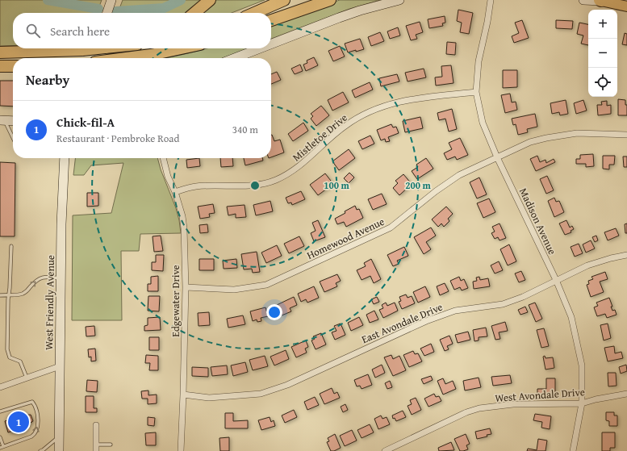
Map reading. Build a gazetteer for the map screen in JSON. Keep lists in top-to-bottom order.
{
  "streets": {
    "main road": ["West Friendly Avenue"],
    "street": [
      "Mistletoe Drive",
      "Madison Avenue",
      "Homewood Avenue",
      "Edgewater Drive",
      "East Avondale Drive",
      "West Avondale Drive"
    ]
  },
  "crossings": [
    ["Mistletoe Drive", "Madison Avenue"],
    ["Mistletoe Drive", "Edgewater Drive"],
    ["Madison Avenue", "Homewood Avenue"],
    ["Madison Avenue", "East Avondale Drive"],
    ["Madison Avenue", "West Avondale Drive"],
    ["Homewood Avenue", "Edgewater Drive"],
    ["Edgewater Drive", "East Avondale Drive"]
  ],
  "page": {
    "map_buttons": ["+", "−"],
    "search": "Search here",
    "heading": "Nearby",
    "list": [
      {
        "mark": "1",
        "name": "Chick-fil-A",
        "note": "Restaurant · Pembroke Road",
        "value": "340 m"
      }
    ],
    "pins": "1"
  },
  "rings": ["100 m", "200 m"]
}
